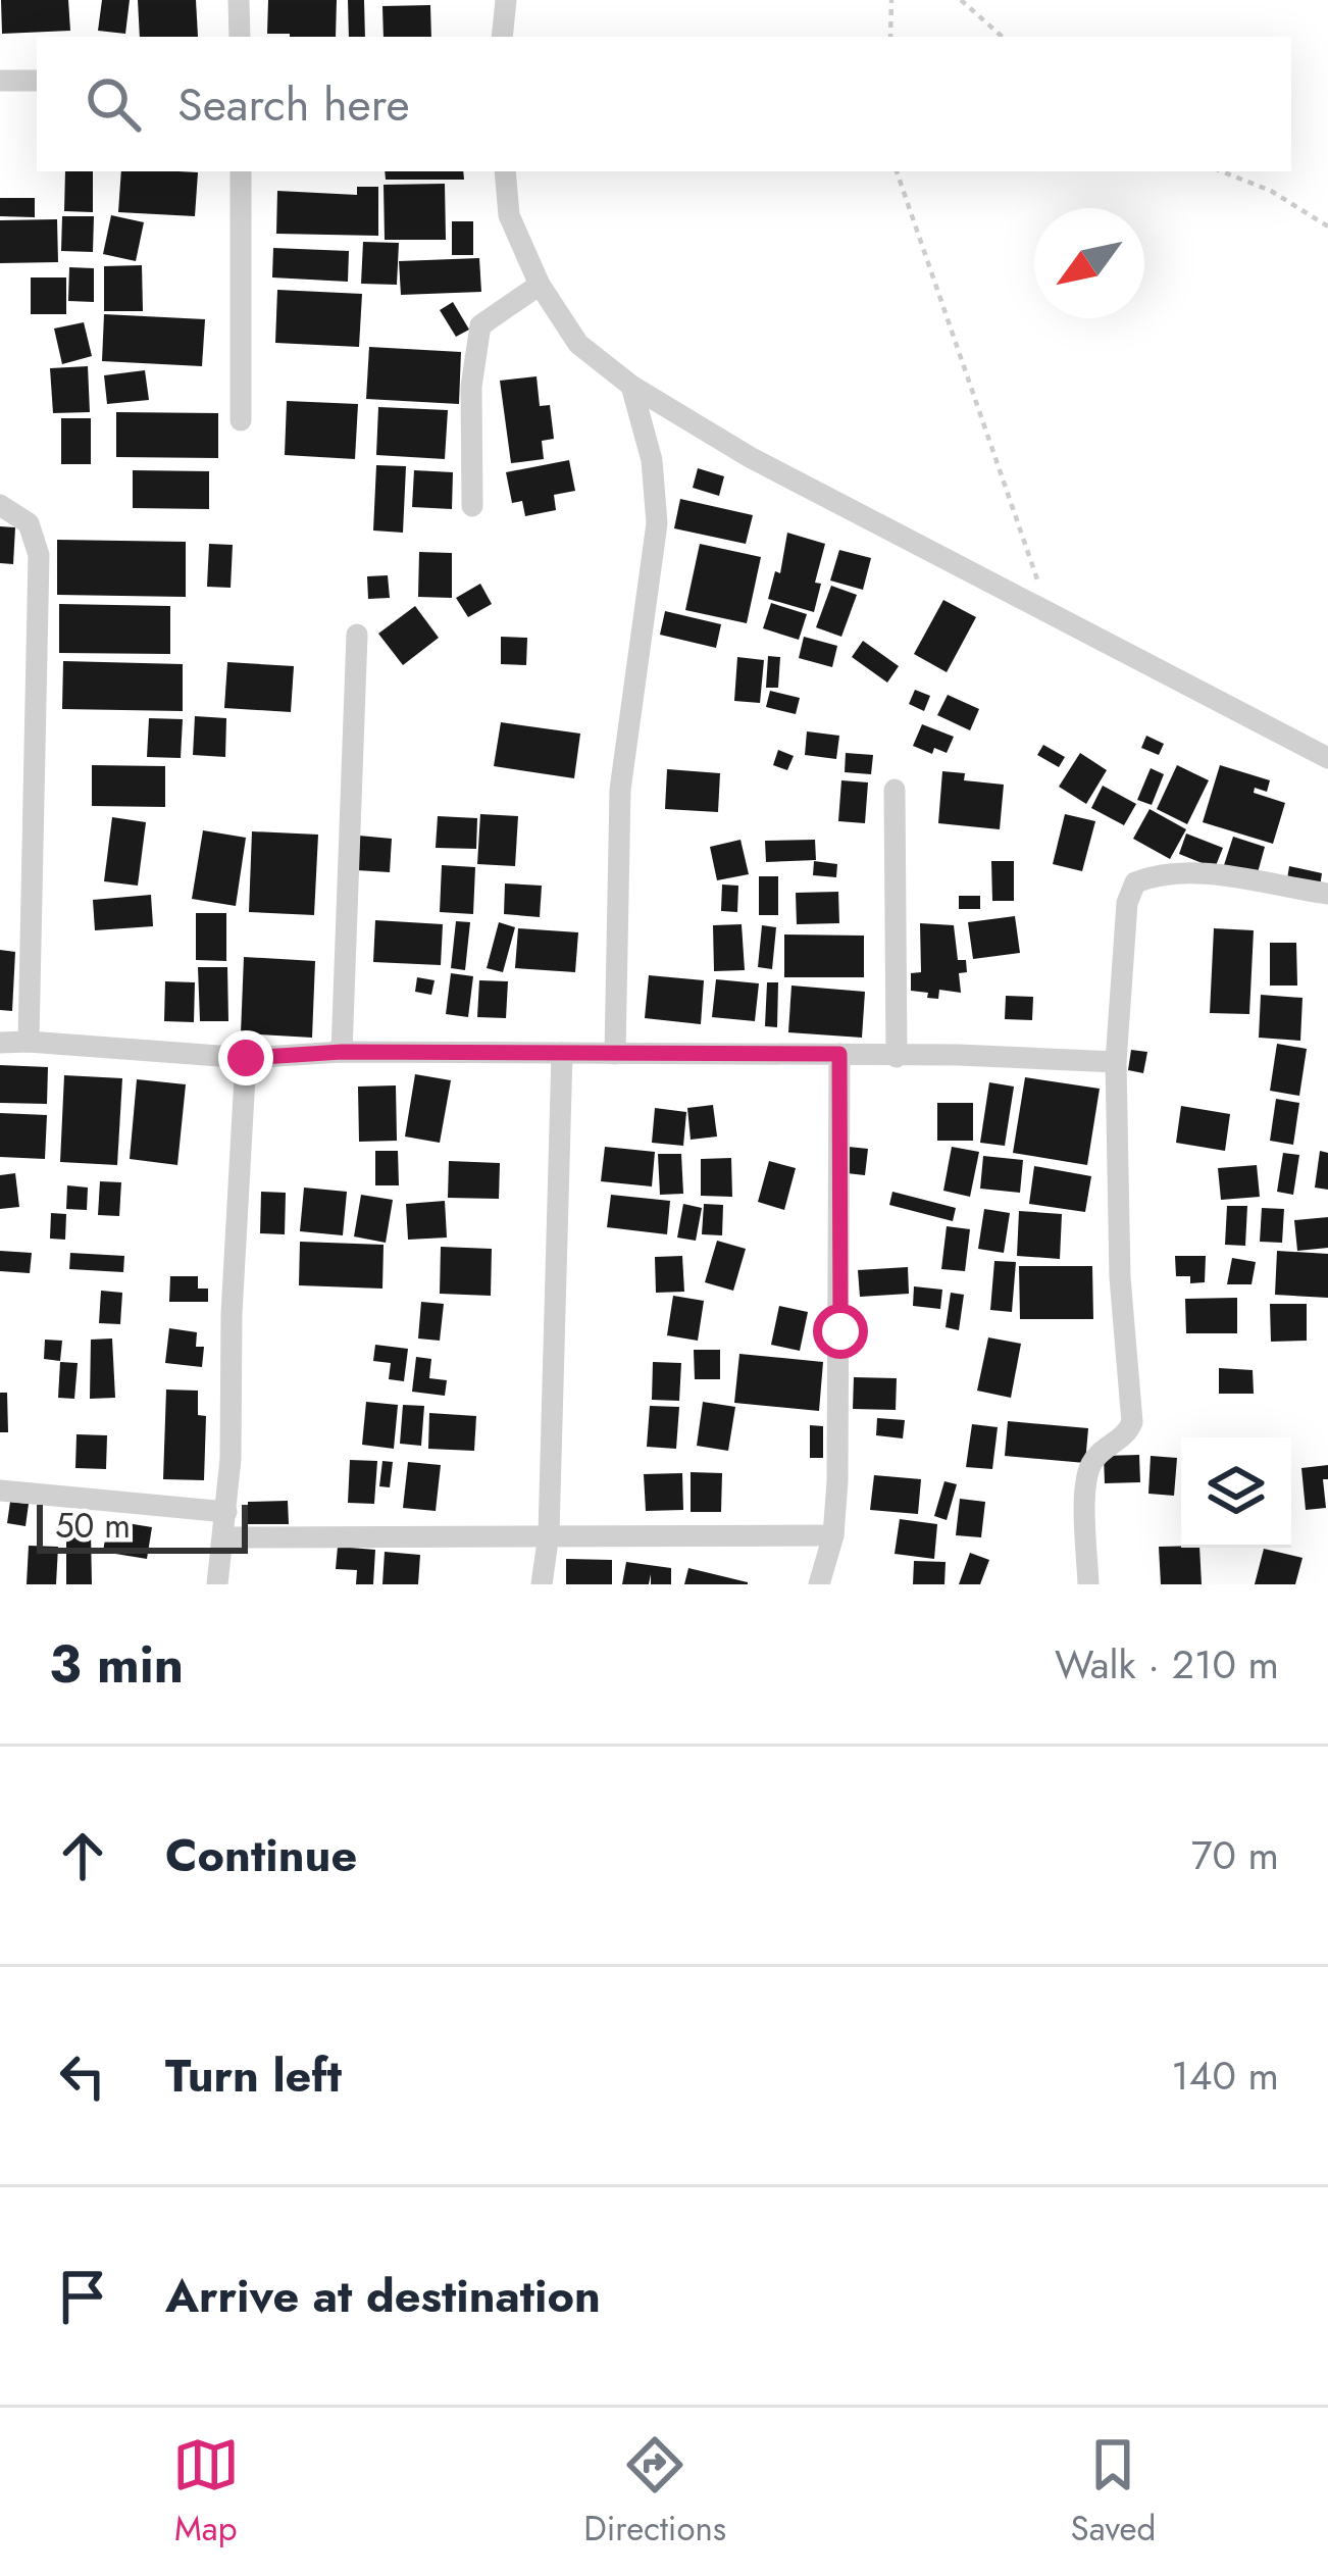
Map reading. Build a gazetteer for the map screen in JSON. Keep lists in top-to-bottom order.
{
  "scale_bar": "50 m",
  "north": "bottom left",
  "page": {
    "search": "Search here",
    "scale": "50 m",
    "heading": ["3 min", "Walk · 210 m"],
    "list": [
      ["Continue", "70 m"],
      ["Turn left", "140 m"],
      "Arrive at destination"
    ],
    "nav": ["Map", "Directions", "Saved"]
  }
}
